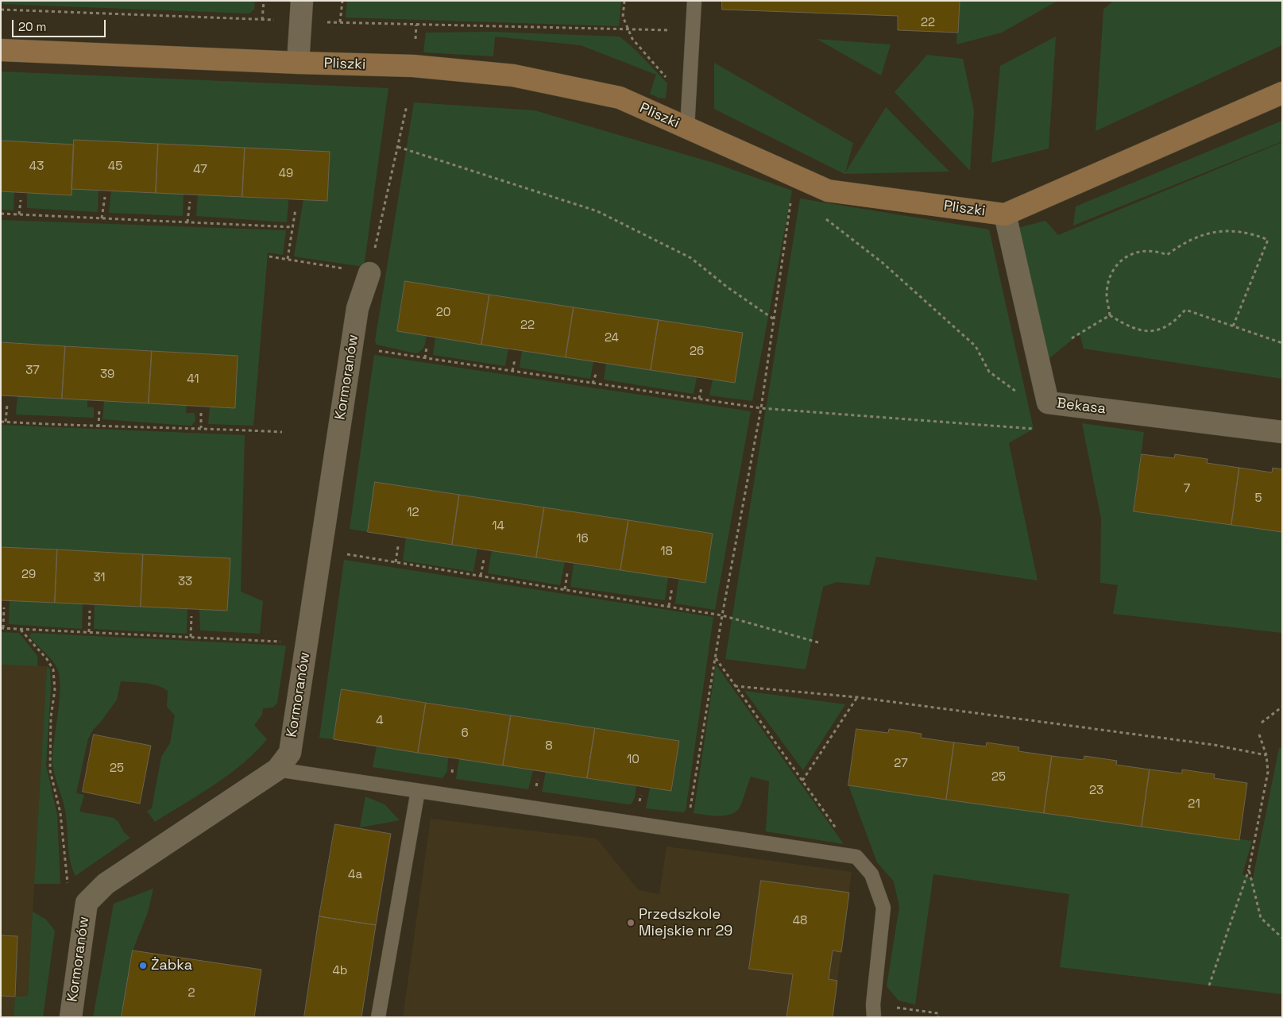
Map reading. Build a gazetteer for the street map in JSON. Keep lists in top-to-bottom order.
{
  "streets": {
    "street": ["Pliszki", "Kormoranów", "Bekasa"]
  },
  "crossings": [
    ["Pliszki", "Bekasa"]
  ],
  "places": ["Przedszkole Miejskie nr 29", "Żabka"],
  "house_numbers": [
    "22",
    "43",
    "45",
    "47",
    "49",
    "20",
    "22",
    "24",
    "26",
    "37",
    "39",
    "41",
    "7",
    "5",
    "12",
    "14",
    "16",
    "18",
    "29",
    "31",
    "33",
    "4",
    "6",
    "8",
    "10",
    "27",
    "25",
    "25",
    "23",
    "21",
    "4a",
    "48",
    "4b",
    "2"
  ],
  "scale_bar": "20 m"
}
